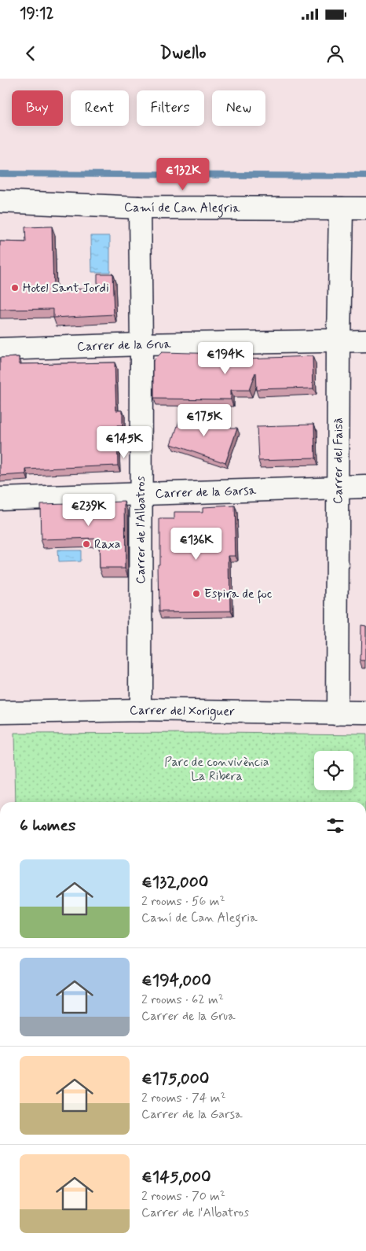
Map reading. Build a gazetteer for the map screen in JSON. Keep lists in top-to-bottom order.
{
  "streets": {
    "street": [
      "Camí de Can Alegria",
      "Carrer de la Grua",
      "Carrer del Faisà",
      "Carrer de la Garsa",
      "Carrer de l'Albatros",
      "Carrer del Xoriguer"
    ]
  },
  "crossings": [
    ["Camí de Can Alegria", "Carrer del Faisà"],
    ["Camí de Can Alegria", "Carrer de l'Albatros"],
    ["Carrer de la Grua", "Carrer del Faisà"],
    ["Carrer de la Grua", "Carrer de l'Albatros"],
    ["Carrer del Faisà", "Carrer de la Garsa"],
    ["Carrer del Faisà", "Carrer del Xoriguer"],
    ["Carrer de la Garsa", "Carrer de l'Albatros"],
    ["Carrer de l'Albatros", "Carrer del Xoriguer"]
  ],
  "parks": ["Parc de convivència La Ribera"],
  "places": ["Hotel Sant Jordi", "Raxa", "Espira de foc"],
  "page": {
    "status": "19:12",
    "header": "Dwello",
    "chip": [
      "Buy",
      "Rent",
      "Filters",
      "New"
    ],
    "price": [
      "€132K",
      "€194K",
      "€175K",
      "€145K",
      "€239K",
      "€136K"
    ],
    "heading": "6 homes",
    "list": [
      {
        "name": "€132,000",
        "note": "2 rooms · 56 m² · Camí de Can Alegria"
      },
      {
        "name": "€194,000",
        "note": "2 rooms · 62 m² · Carrer de la Grua"
      },
      {
        "name": "€175,000",
        "note": "2 rooms · 74 m² · Carrer de la Garsa"
      },
      {
        "name": "€145,000",
        "note": "2 rooms · 70 m² · Carrer de l'Albatros"
      }
    ]
  }
}
